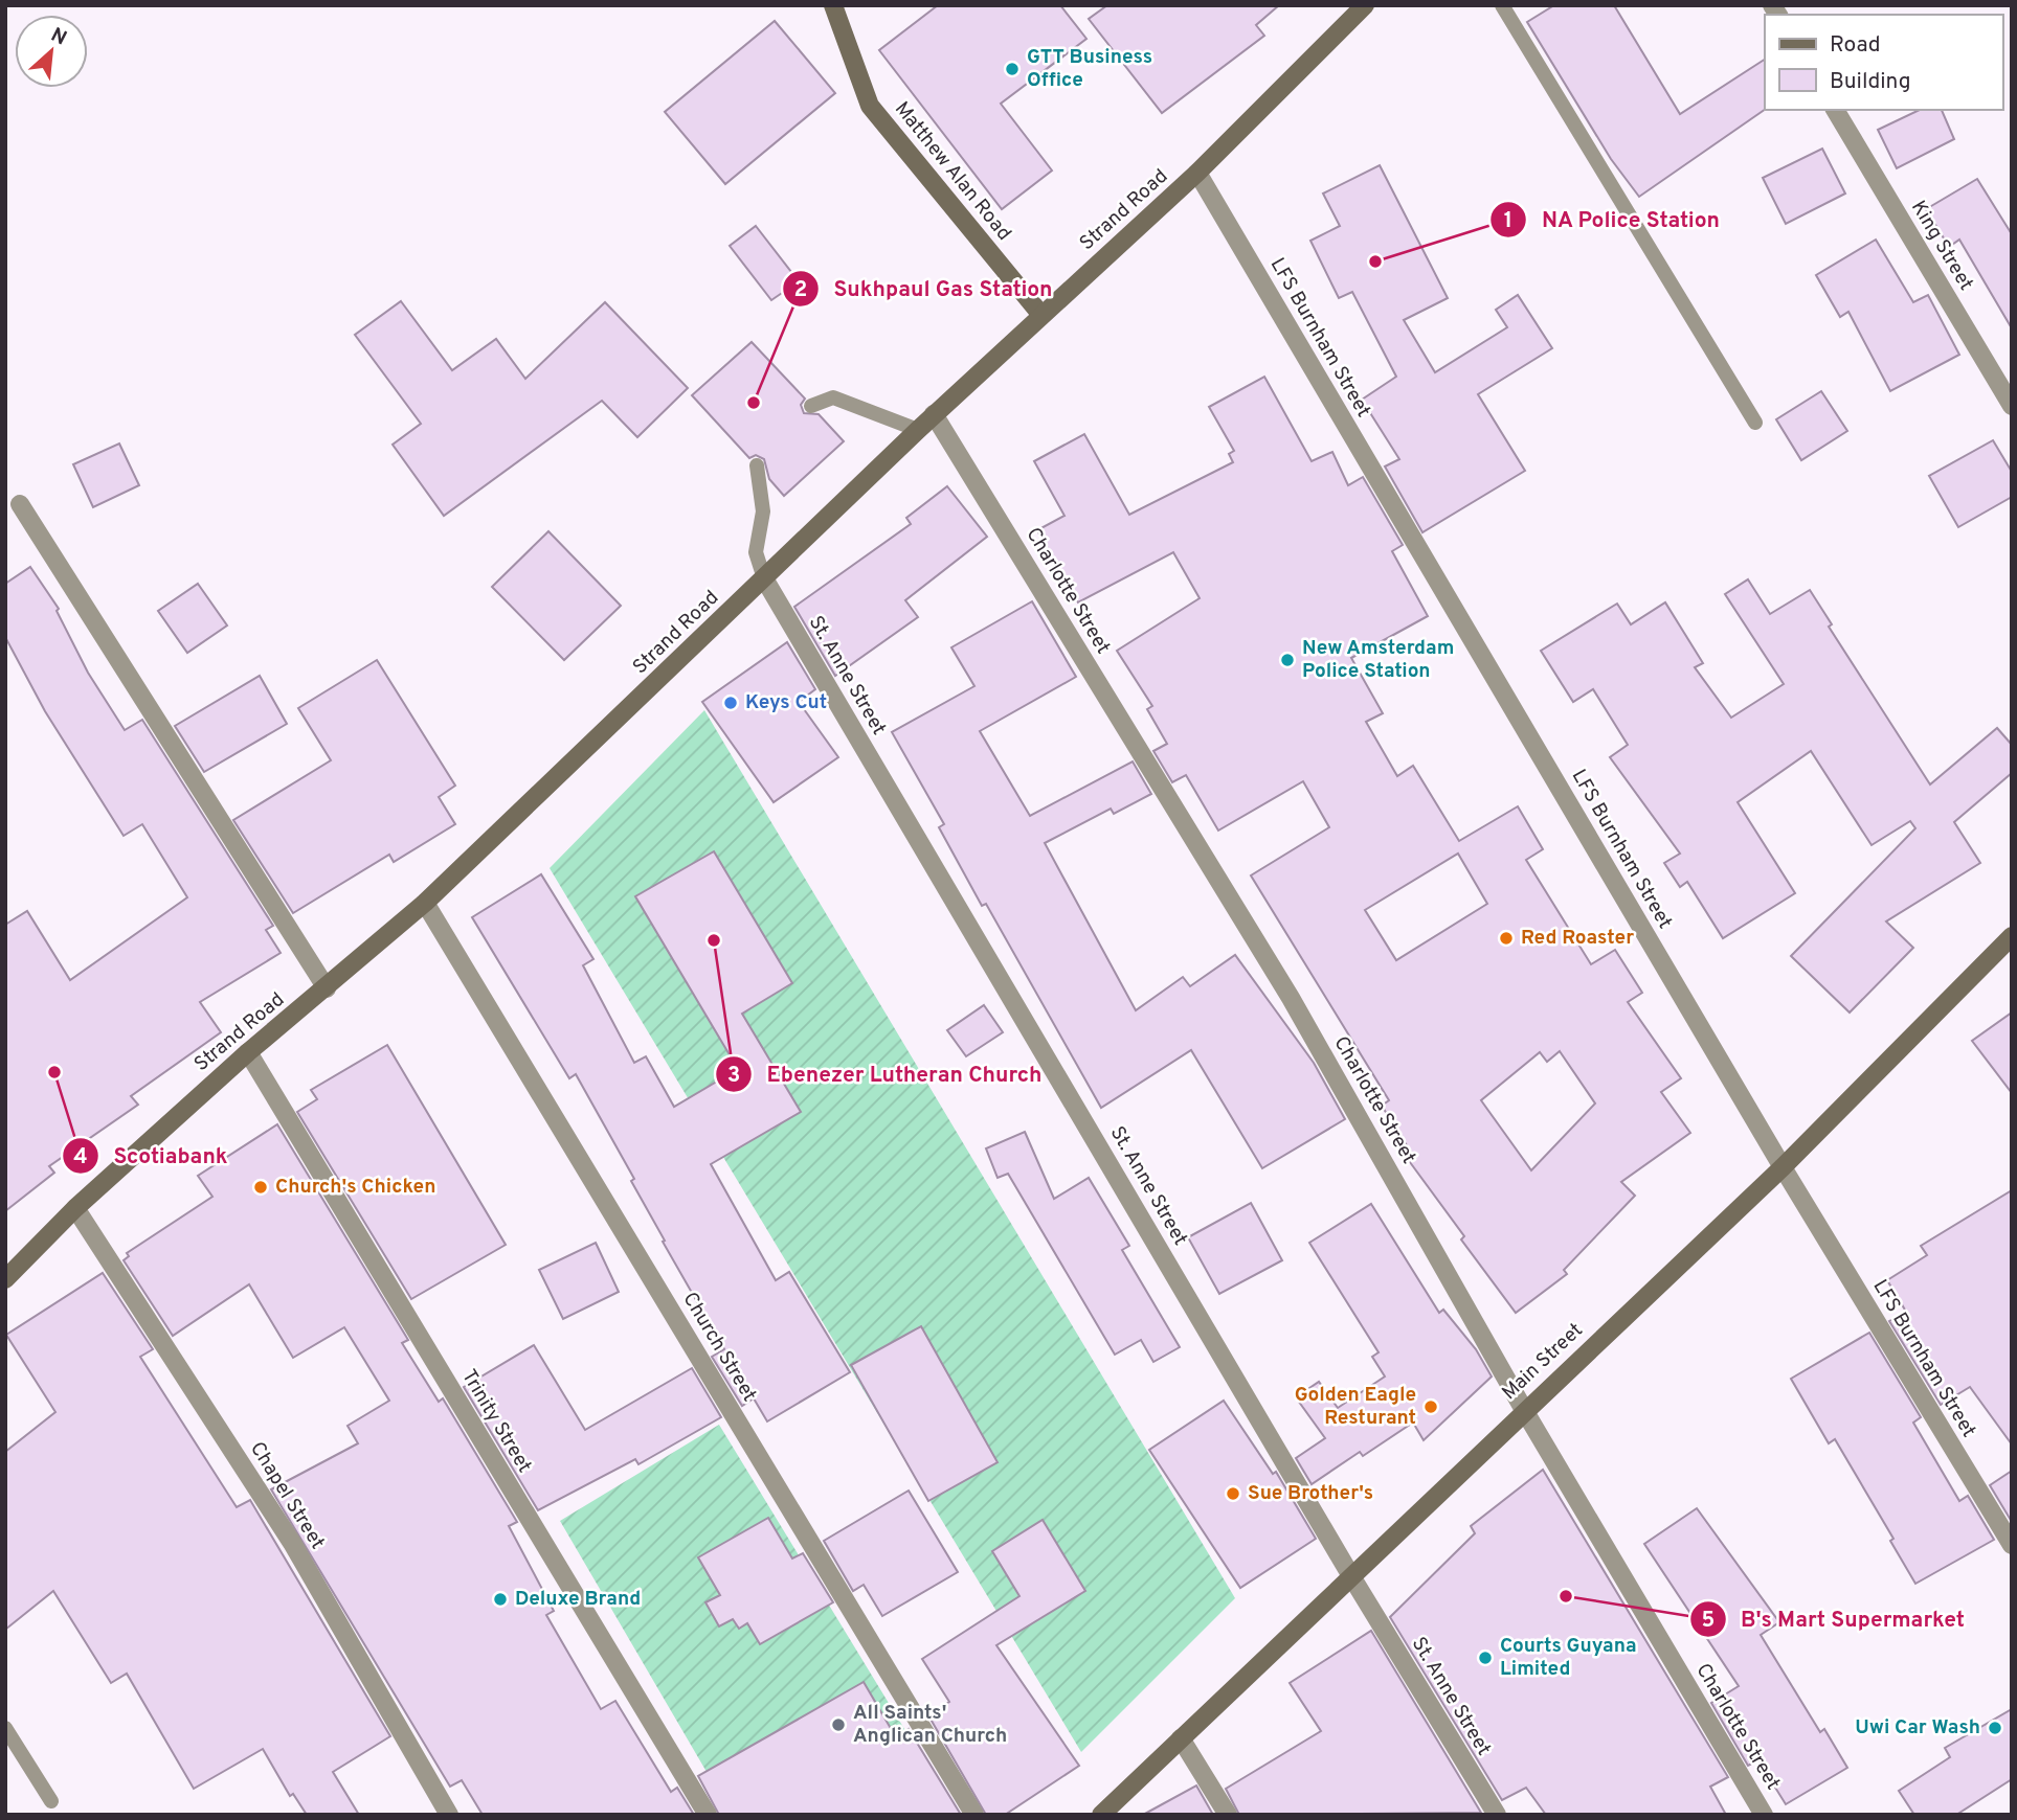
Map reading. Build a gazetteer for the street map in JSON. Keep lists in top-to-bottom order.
{
  "streets": {
    "street": [
      "Matthew Alan Road",
      "Strand Road",
      "King Street",
      "LFS Burnham Street",
      "Charlotte Street",
      "St. Anne Street",
      "Church Street",
      "Main Street",
      "Trinity Street",
      "Chapel Street"
    ]
  },
  "crossings": [
    ["Matthew Alan Road", "Strand Road"],
    ["Strand Road", "LFS Burnham Street"],
    ["Strand Road", "Charlotte Street"],
    ["Strand Road", "St. Anne Street"],
    ["Strand Road", "Church Street"],
    ["Strand Road", "Trinity Street"],
    ["Strand Road", "Chapel Street"],
    ["LFS Burnham Street", "Main Street"],
    ["Charlotte Street", "Main Street"],
    ["St. Anne Street", "Main Street"]
  ],
  "places": [
    "GTT Business Office",
    "NA Police Station",
    "Sukhpaul Gas Station",
    "New Amsterdam Police Station",
    "Keys Cut",
    "Red Roaster",
    "Ebenezer Lutheran Church",
    "Scotiabank",
    "Church's Chicken",
    "Golden Eagle Resturant",
    "Sue Brother's",
    "B's Mart Supermarket",
    "Deluxe Brand",
    "Courts Guyana Limited",
    "All Saints' Anglican Church",
    "Uwi Car Wash"
  ],
  "legend": ["Road", "Building"],
  "north": "top right"
}
